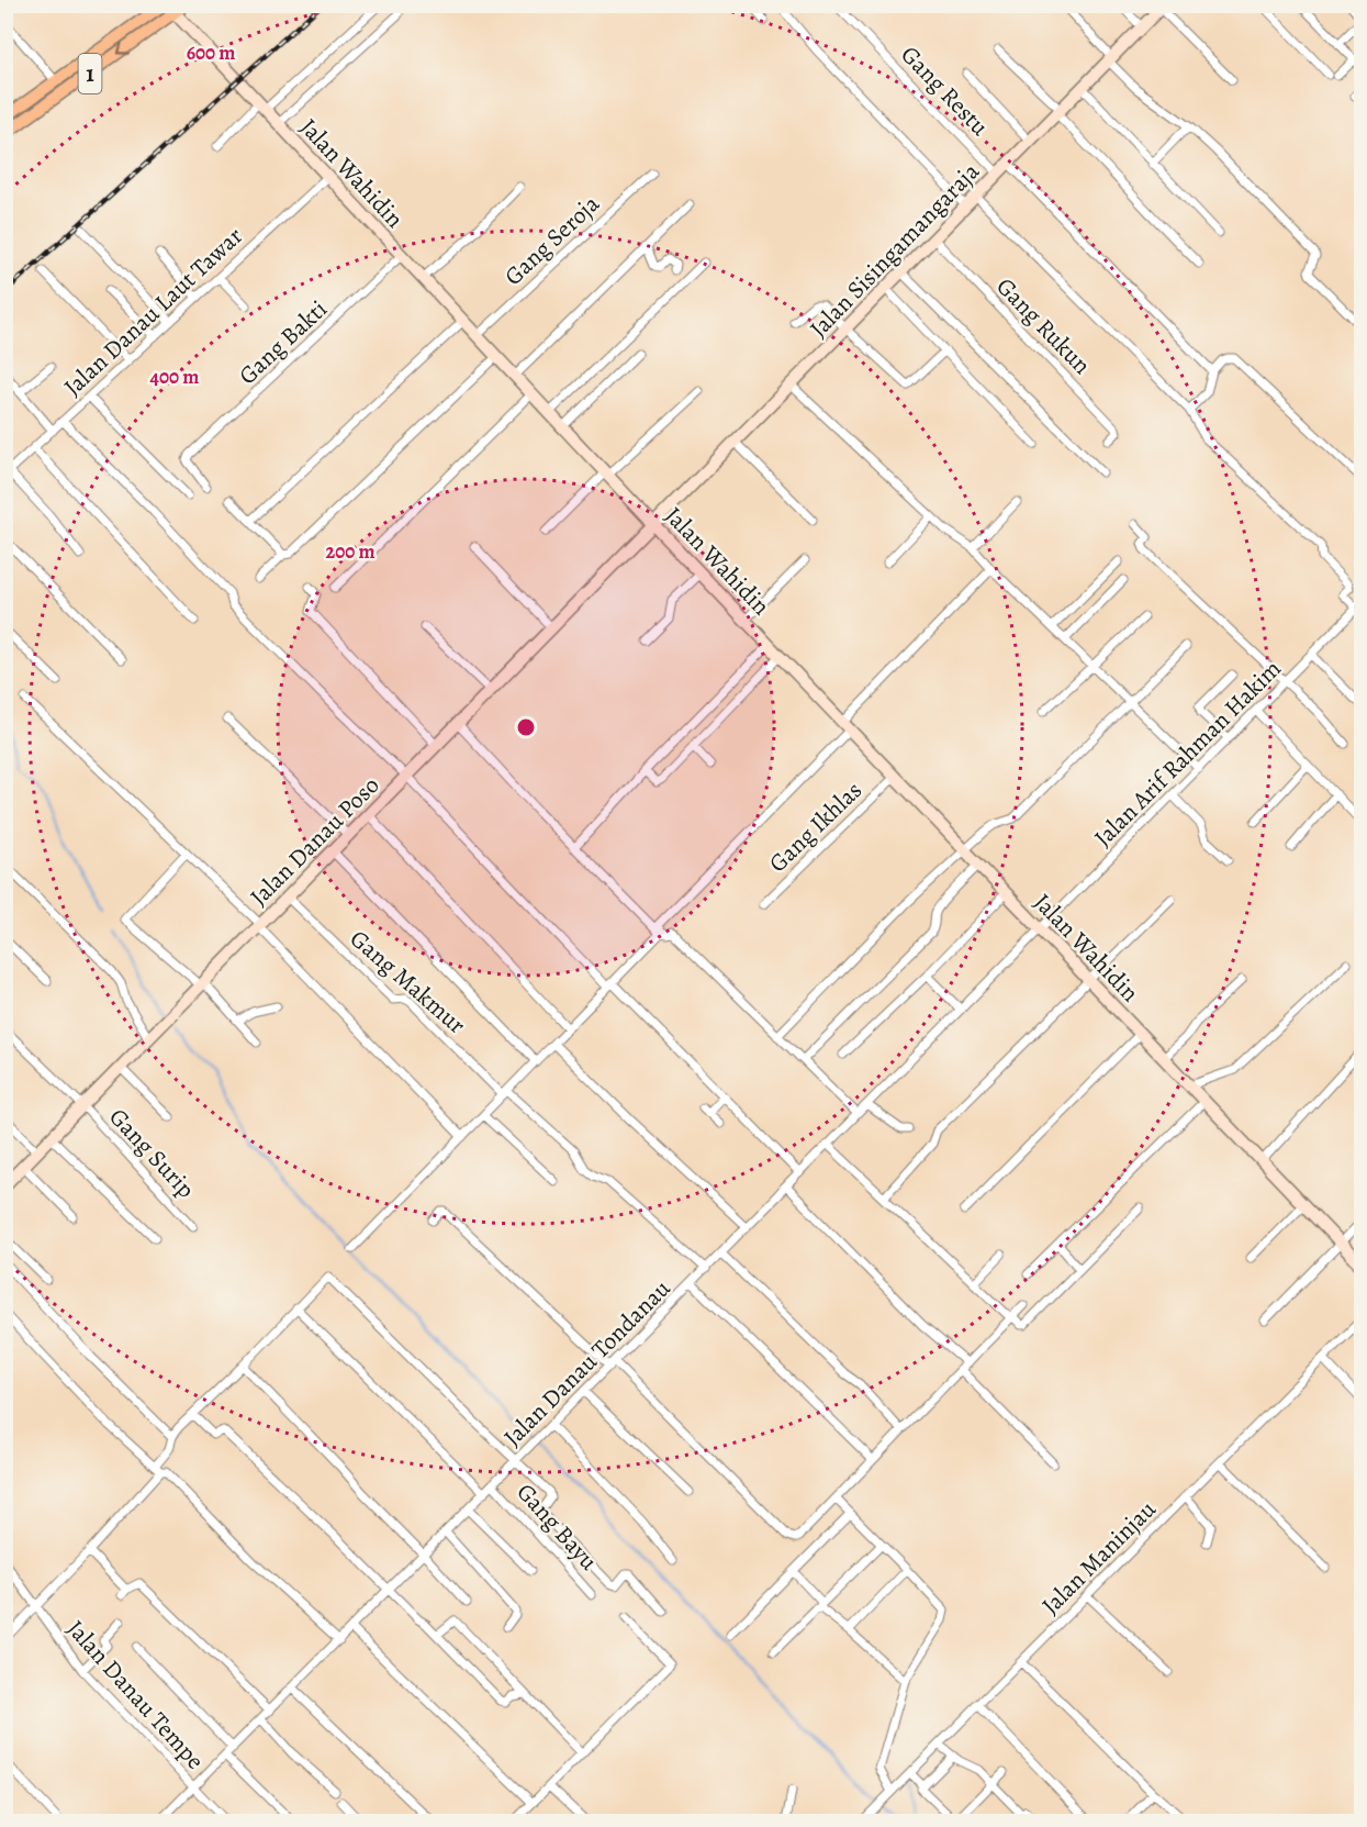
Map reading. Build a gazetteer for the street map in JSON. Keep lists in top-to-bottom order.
{
  "streets": {
    "main road": ["1"],
    "street": [
      "Gang Restu",
      "Jalan Wahidin",
      "Gang Seroja",
      "Jalan Sisingamangaraja",
      "Jalan Danau Laut Tawar",
      "Gang Rukun",
      "Gang Bakti",
      "Jalan Arif Rahman Hakim",
      "Gang Ikhlas",
      "Jalan Danau Poso",
      "Gang Makmur",
      "Gang Surip",
      "Jalan Danau Tondanau",
      "Gang Bayu",
      "Jalan Maninjau",
      "Jalan Danau Tempe"
    ]
  },
  "crossings": [
    ["1", "Jalan Wahidin"],
    ["Gang Restu", "Jalan Sisingamangaraja"],
    ["Jalan Wahidin", "Gang Seroja"],
    ["Jalan Wahidin", "Jalan Sisingamangaraja"],
    ["Jalan Wahidin", "Jalan Danau Laut Tawar"],
    ["Jalan Wahidin", "Gang Bakti"],
    ["Jalan Wahidin", "Jalan Arif Rahman Hakim"],
    ["Jalan Wahidin", "Gang Ikhlas"],
    ["Jalan Wahidin", "Jalan Danau Poso"],
    ["Jalan Wahidin", "Jalan Danau Tondanau"],
    ["Jalan Sisingamangaraja", "Gang Rukun"],
    ["Jalan Sisingamangaraja", "Jalan Danau Poso"],
    ["Jalan Arif Rahman Hakim", "Jalan Danau Tondanau"],
    ["Jalan Danau Poso", "Gang Makmur"],
    ["Jalan Danau Poso", "Gang Surip"],
    ["Gang Makmur", "Jalan Danau Tondanau"],
    ["Jalan Danau Tondanau", "Gang Bayu"],
    ["Jalan Danau Tondanau", "Jalan Danau Tempe"]
  ],
  "rings": ["600 m", "400 m", "200 m"]
}
